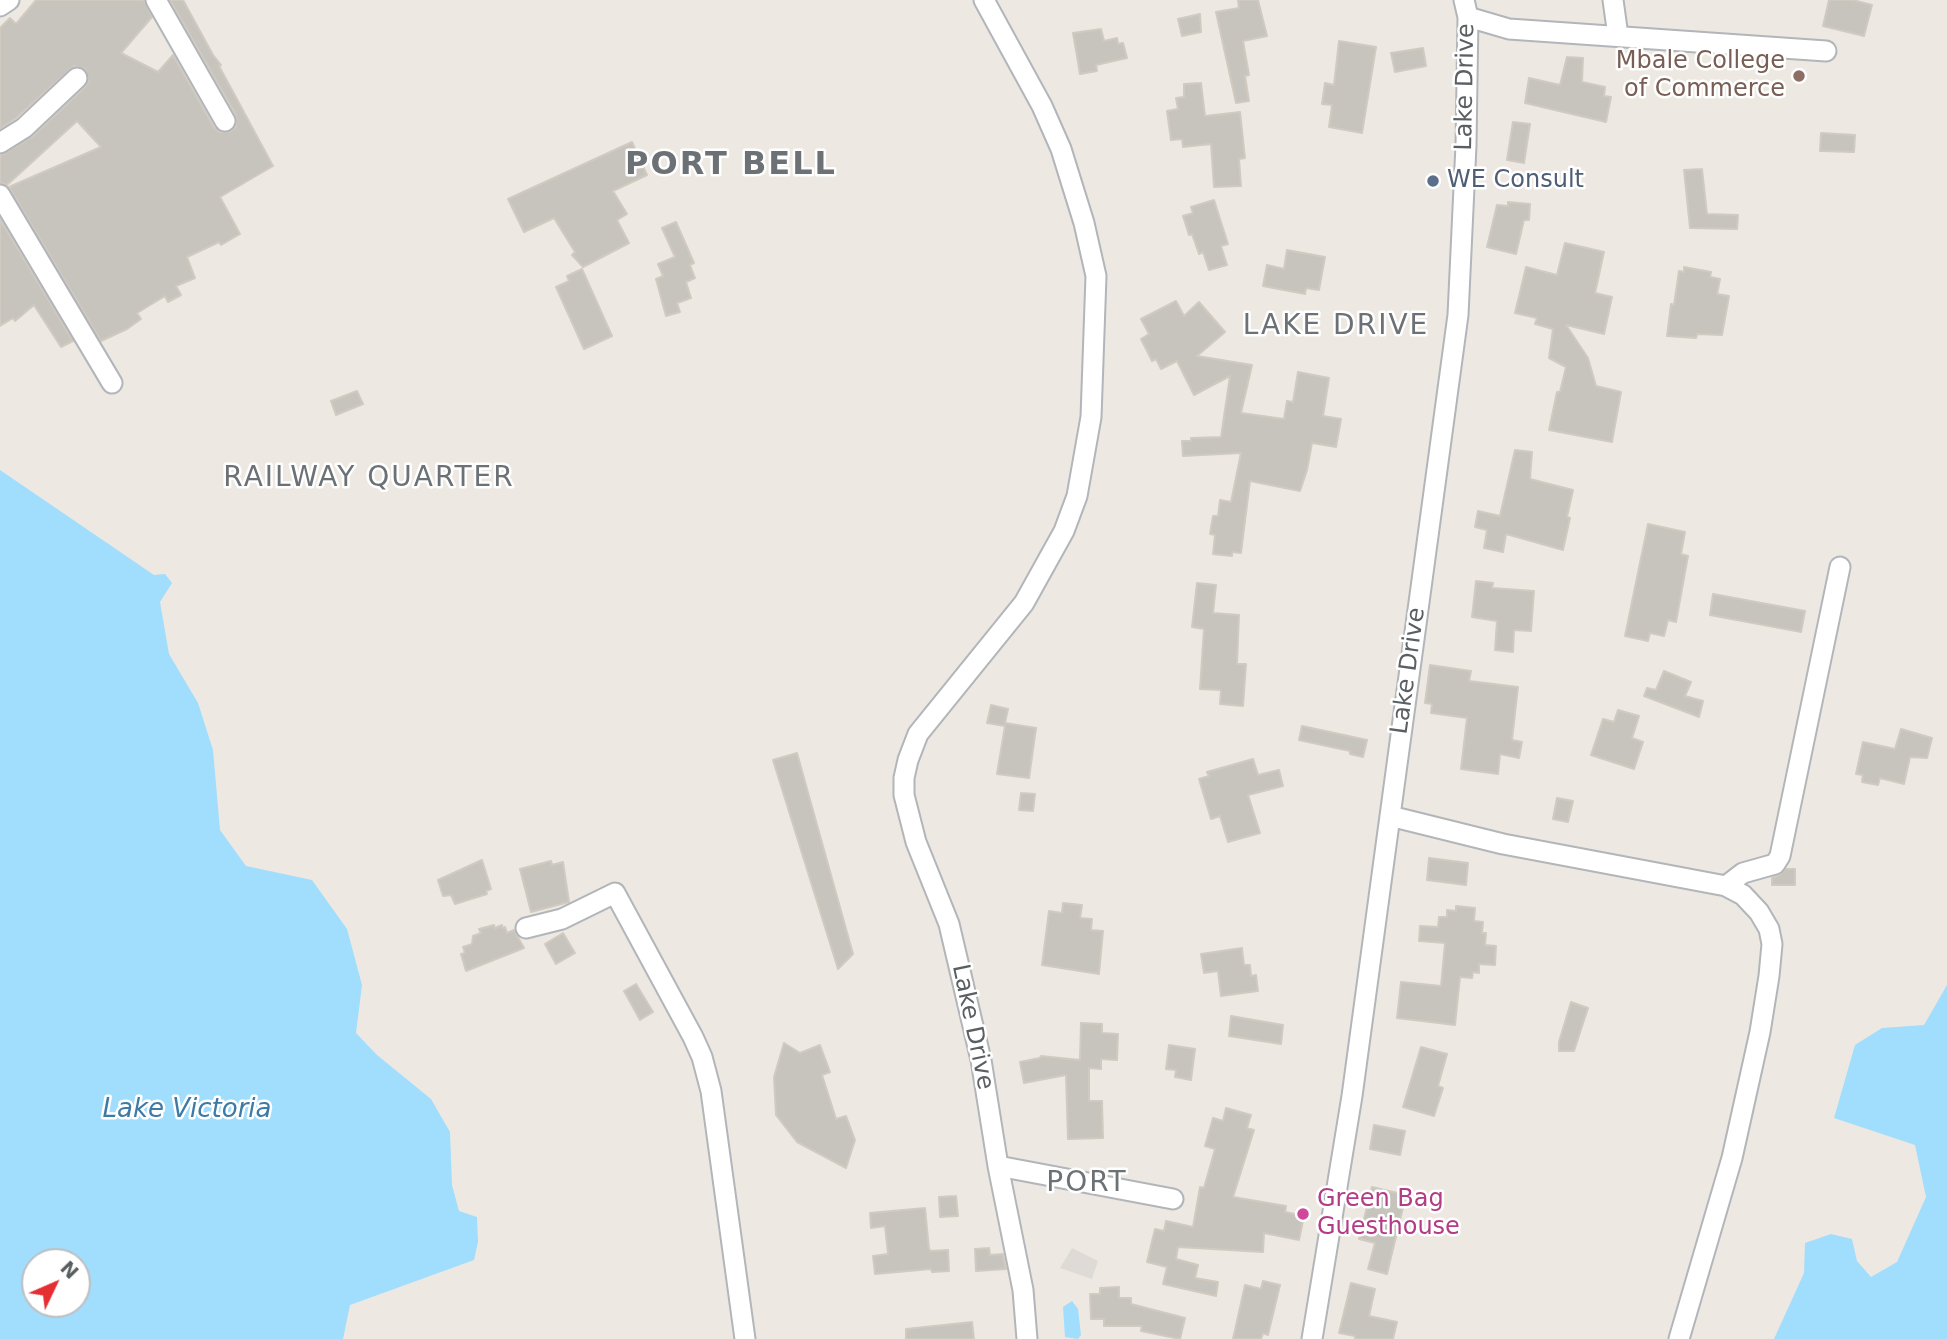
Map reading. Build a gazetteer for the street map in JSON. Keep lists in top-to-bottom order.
{
  "streets": {
    "street": ["Lake Drive"]
  },
  "districts": [
    "PORT BELL",
    "LAKE DRIVE",
    "RAILWAY QUARTER",
    "PORT"
  ],
  "water": ["Lake Victoria"],
  "places": ["Mbale College of Commerce", "WE Consult", "Green Bag Guesthouse"],
  "north": "top right"
}
